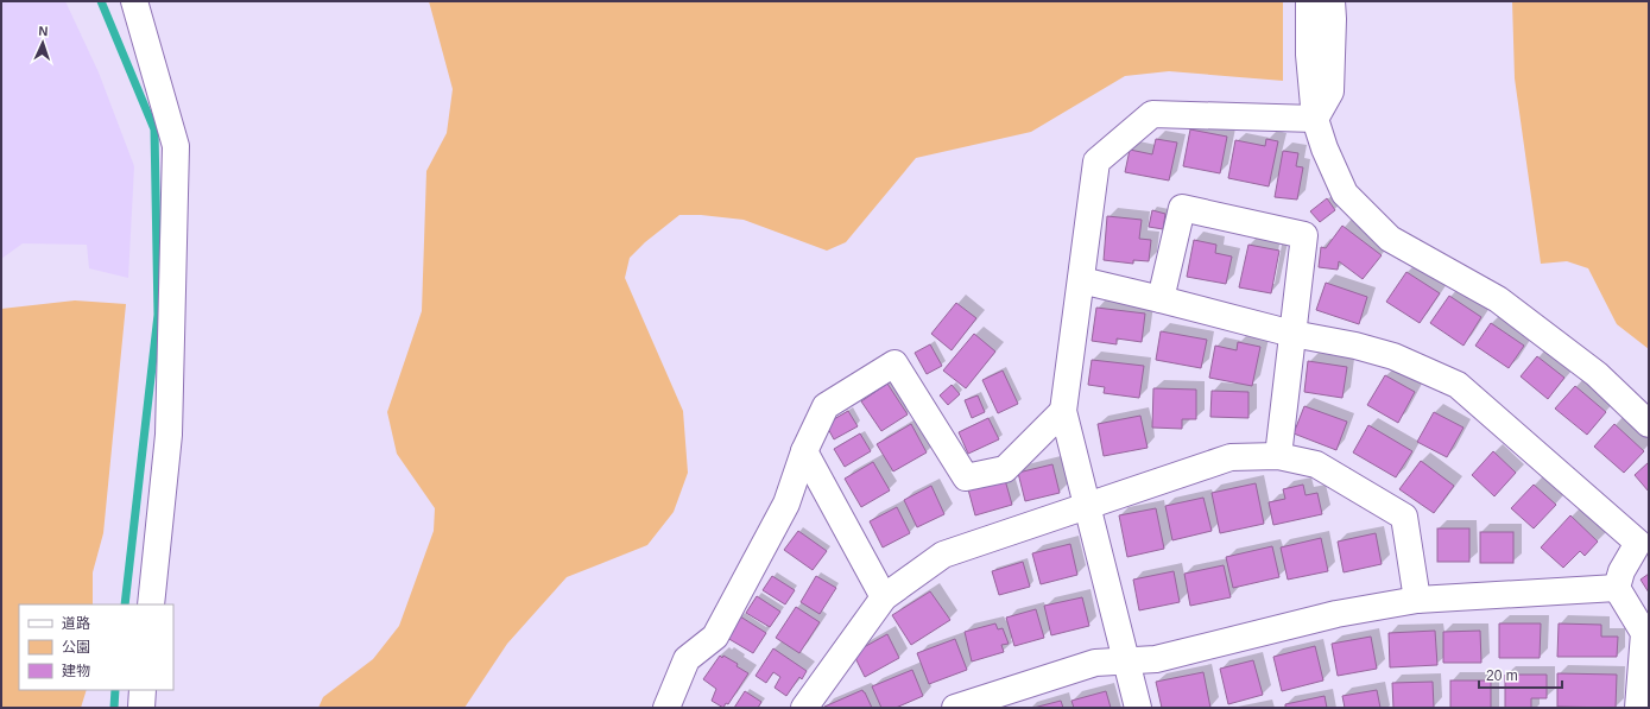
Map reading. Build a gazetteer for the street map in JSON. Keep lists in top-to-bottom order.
{
  "legend": ["道路", "公園", "建物"],
  "scale_bar": "20 m",
  "north": "top"
}
